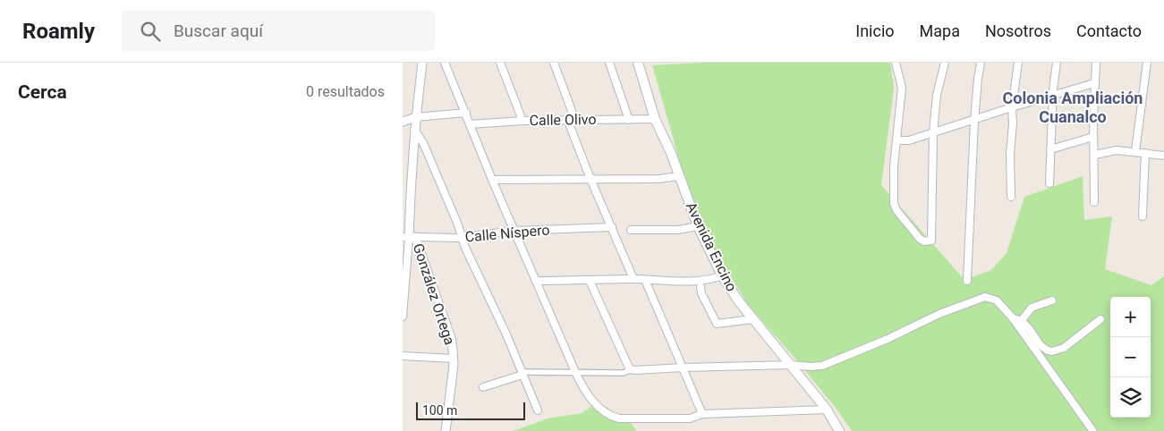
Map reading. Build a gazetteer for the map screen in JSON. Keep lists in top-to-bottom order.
{
  "streets": {
    "main road": ["Avenida Encino"],
    "street": ["Calle Olivo", "Calle Níspero", "González Ortega"]
  },
  "crossings": [
    ["Calle Olivo", "Avenida Encino"],
    ["Calle Níspero", "González Ortega"]
  ],
  "districts": ["Colonia Ampliación Cuanalco"],
  "scale_bar": "100 m",
  "page": {
    "header": "Roamly",
    "search": "Buscar aquí",
    "nav": [
      "Inicio",
      "Mapa",
      "Nosotros",
      "Contacto"
    ],
    "heading": ["Cerca", "0 resultados"],
    "map_buttons": ["+", "−"],
    "scale": "100 m"
  }
}
